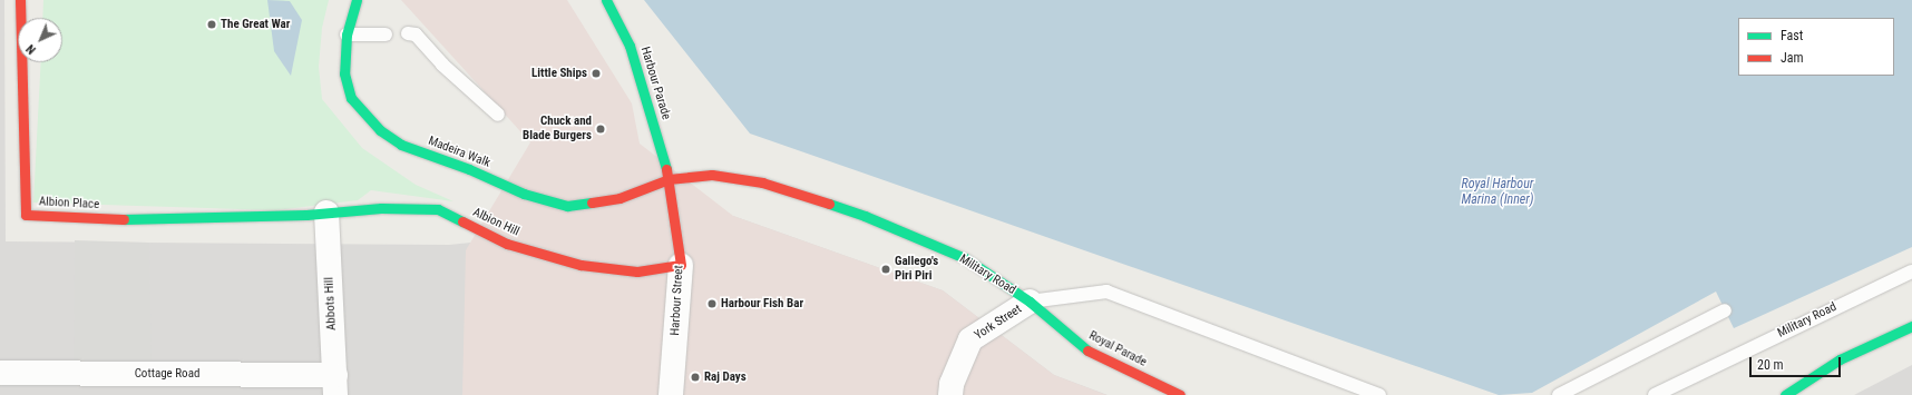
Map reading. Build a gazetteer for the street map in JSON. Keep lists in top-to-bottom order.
{
  "streets": {
    "main road": [
      "Harbour Parade",
      "Madeira Walk",
      "Albion Place",
      "Albion Hill",
      "Military Road",
      "Harbour Street",
      "Royal Parade"
    ],
    "street": ["Abbots Hill", "York Street", "Cottage Road"]
  },
  "crossings": [
    ["Harbour Parade", "Madeira Walk"],
    ["Harbour Parade", "Military Road"],
    ["Harbour Parade", "Harbour Street"],
    ["Madeira Walk", "Military Road"],
    ["Madeira Walk", "Harbour Street"],
    ["Albion Place", "Albion Hill"],
    ["Albion Place", "Abbots Hill"],
    ["Albion Hill", "Harbour Street"],
    ["Albion Hill", "Abbots Hill"],
    ["Military Road", "Harbour Street"],
    ["Military Road", "York Street"],
    ["Military Road", "Royal Parade"],
    ["Abbots Hill", "Cottage Road"],
    ["York Street", "Royal Parade"]
  ],
  "water": ["Royal Harbour Marina (Inner)"],
  "places": [
    "The Great War",
    "Little Ships",
    "Chuck and Blade Burgers",
    "Gallego's Piri Piri",
    "Harbour Fish Bar",
    "Raj Days"
  ],
  "legend": ["Fast", "Jam"],
  "scale_bar": "20 m",
  "north": "bottom left"
}
